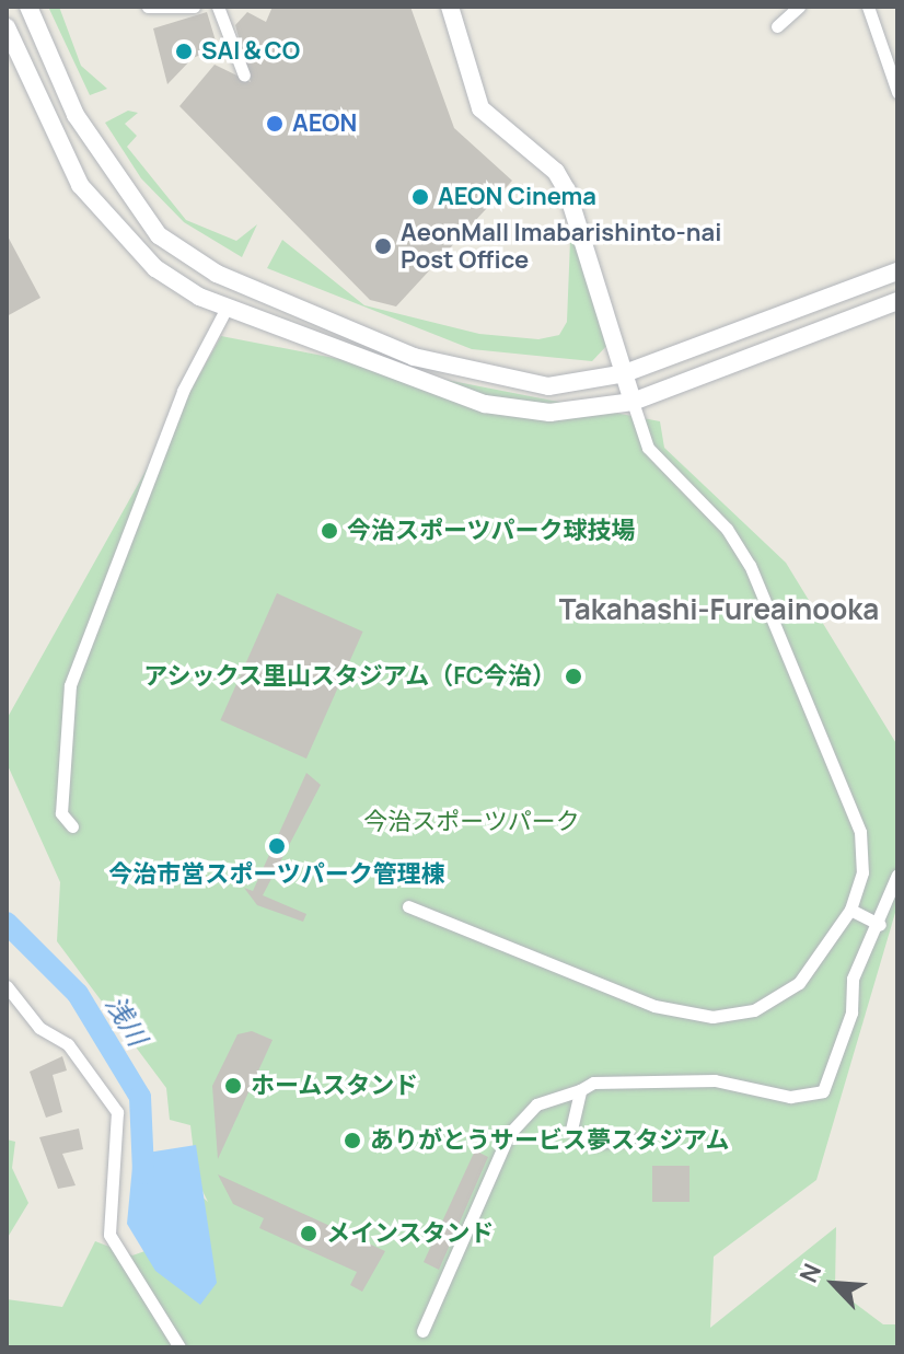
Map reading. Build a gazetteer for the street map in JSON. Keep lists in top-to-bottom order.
{
  "districts": ["Takahashi-Fureainooka"],
  "water": ["浅川"],
  "parks": ["今治スポーツパーク"],
  "places": [
    "SAI＆CO",
    "AEON",
    "AEON Cinema",
    "AeonMall Imabarishinto-nai Post Office",
    "今治スポーツパーク球技場",
    "アシックス里山スタジアム（FC今治）",
    "今治市営スポーツパーク管理棟",
    "ホームスタンド",
    "ありがとうサービス夢スタジアム",
    "メインスタンド"
  ],
  "north": "top left"
}
